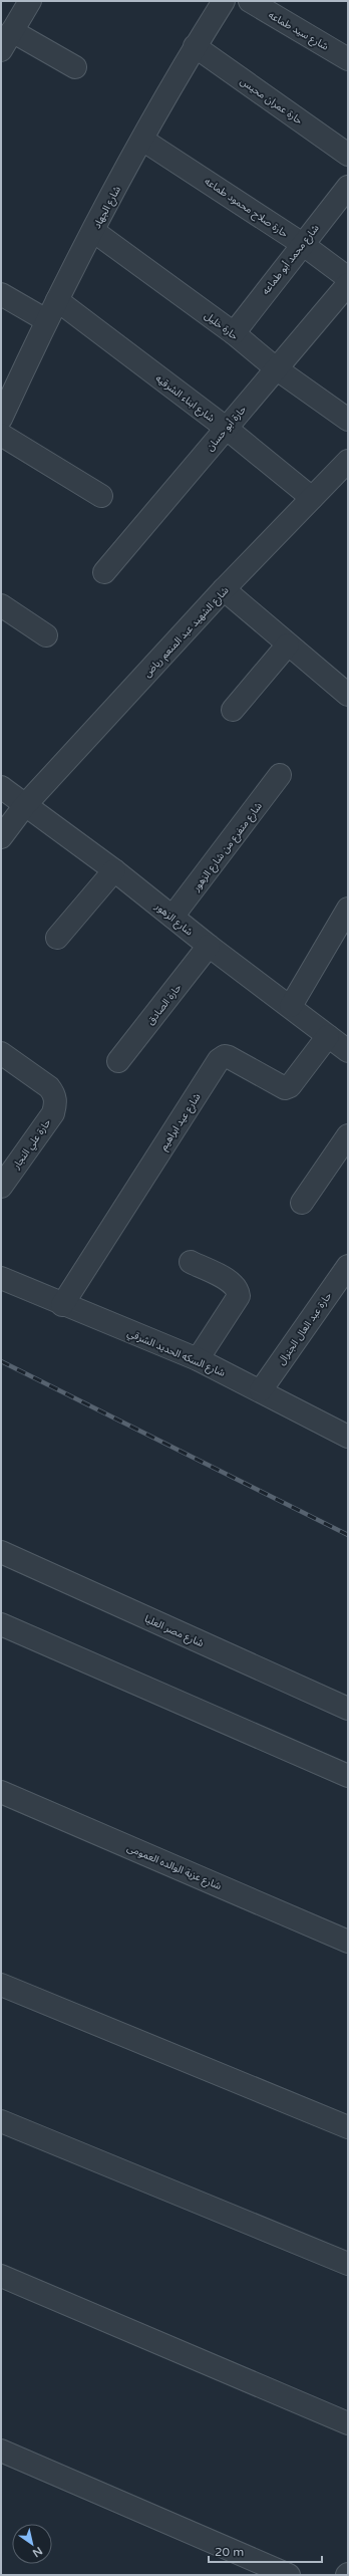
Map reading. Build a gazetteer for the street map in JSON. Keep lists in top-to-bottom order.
{
  "streets": {
    "street": [
      "شارع سيد طماعه",
      "حارة عمران محيس",
      "شارع الجهاد",
      "حارة صلاح محمود طماعه",
      "شارع محمد أبو طماعه",
      "حارة خليل",
      "شارع ابناء الشرقيه",
      "حارة أبو حسان",
      "شارع الشهيد عبد المنعم رياض",
      "شارع متفرع من شارع الزهور",
      "شارع الزهور",
      "حارة الصادق",
      "شارع عيد ابراهيم",
      "حارة علي النجار",
      "حارة عبد العال الجنرال",
      "شارع السكه الحديد الشرقي",
      "شارع مصر العليا",
      "شارع عزبة الوالده العمومى"
    ]
  },
  "crossings": [
    ["حارة عمران محيس", "شارع الجهاد"],
    ["شارع الجهاد", "حارة صلاح محمود طماعه"],
    ["شارع الجهاد", "حارة خليل"],
    ["شارع الجهاد", "شارع ابناء الشرقيه"],
    ["حارة صلاح محمود طماعه", "شارع محمد أبو طماعه"],
    ["شارع محمد أبو طماعه", "حارة خليل"],
    ["حارة خليل", "حارة أبو حسان"],
    ["شارع ابناء الشرقيه", "حارة أبو حسان"],
    ["شارع ابناء الشرقيه", "شارع الشهيد عبد المنعم رياض"],
    ["شارع الشهيد عبد المنعم رياض", "شارع الزهور"],
    ["شارع متفرع من شارع الزهور", "شارع الزهور"],
    ["شارع الزهور", "حارة الصادق"],
    ["شارع الزهور", "شارع عيد ابراهيم"],
    ["شارع عيد ابراهيم", "شارع السكه الحديد الشرقي"],
    ["حارة عبد العال الجنرال", "شارع السكه الحديد الشرقي"]
  ],
  "scale_bar": "20 m",
  "north": "bottom right"
}
